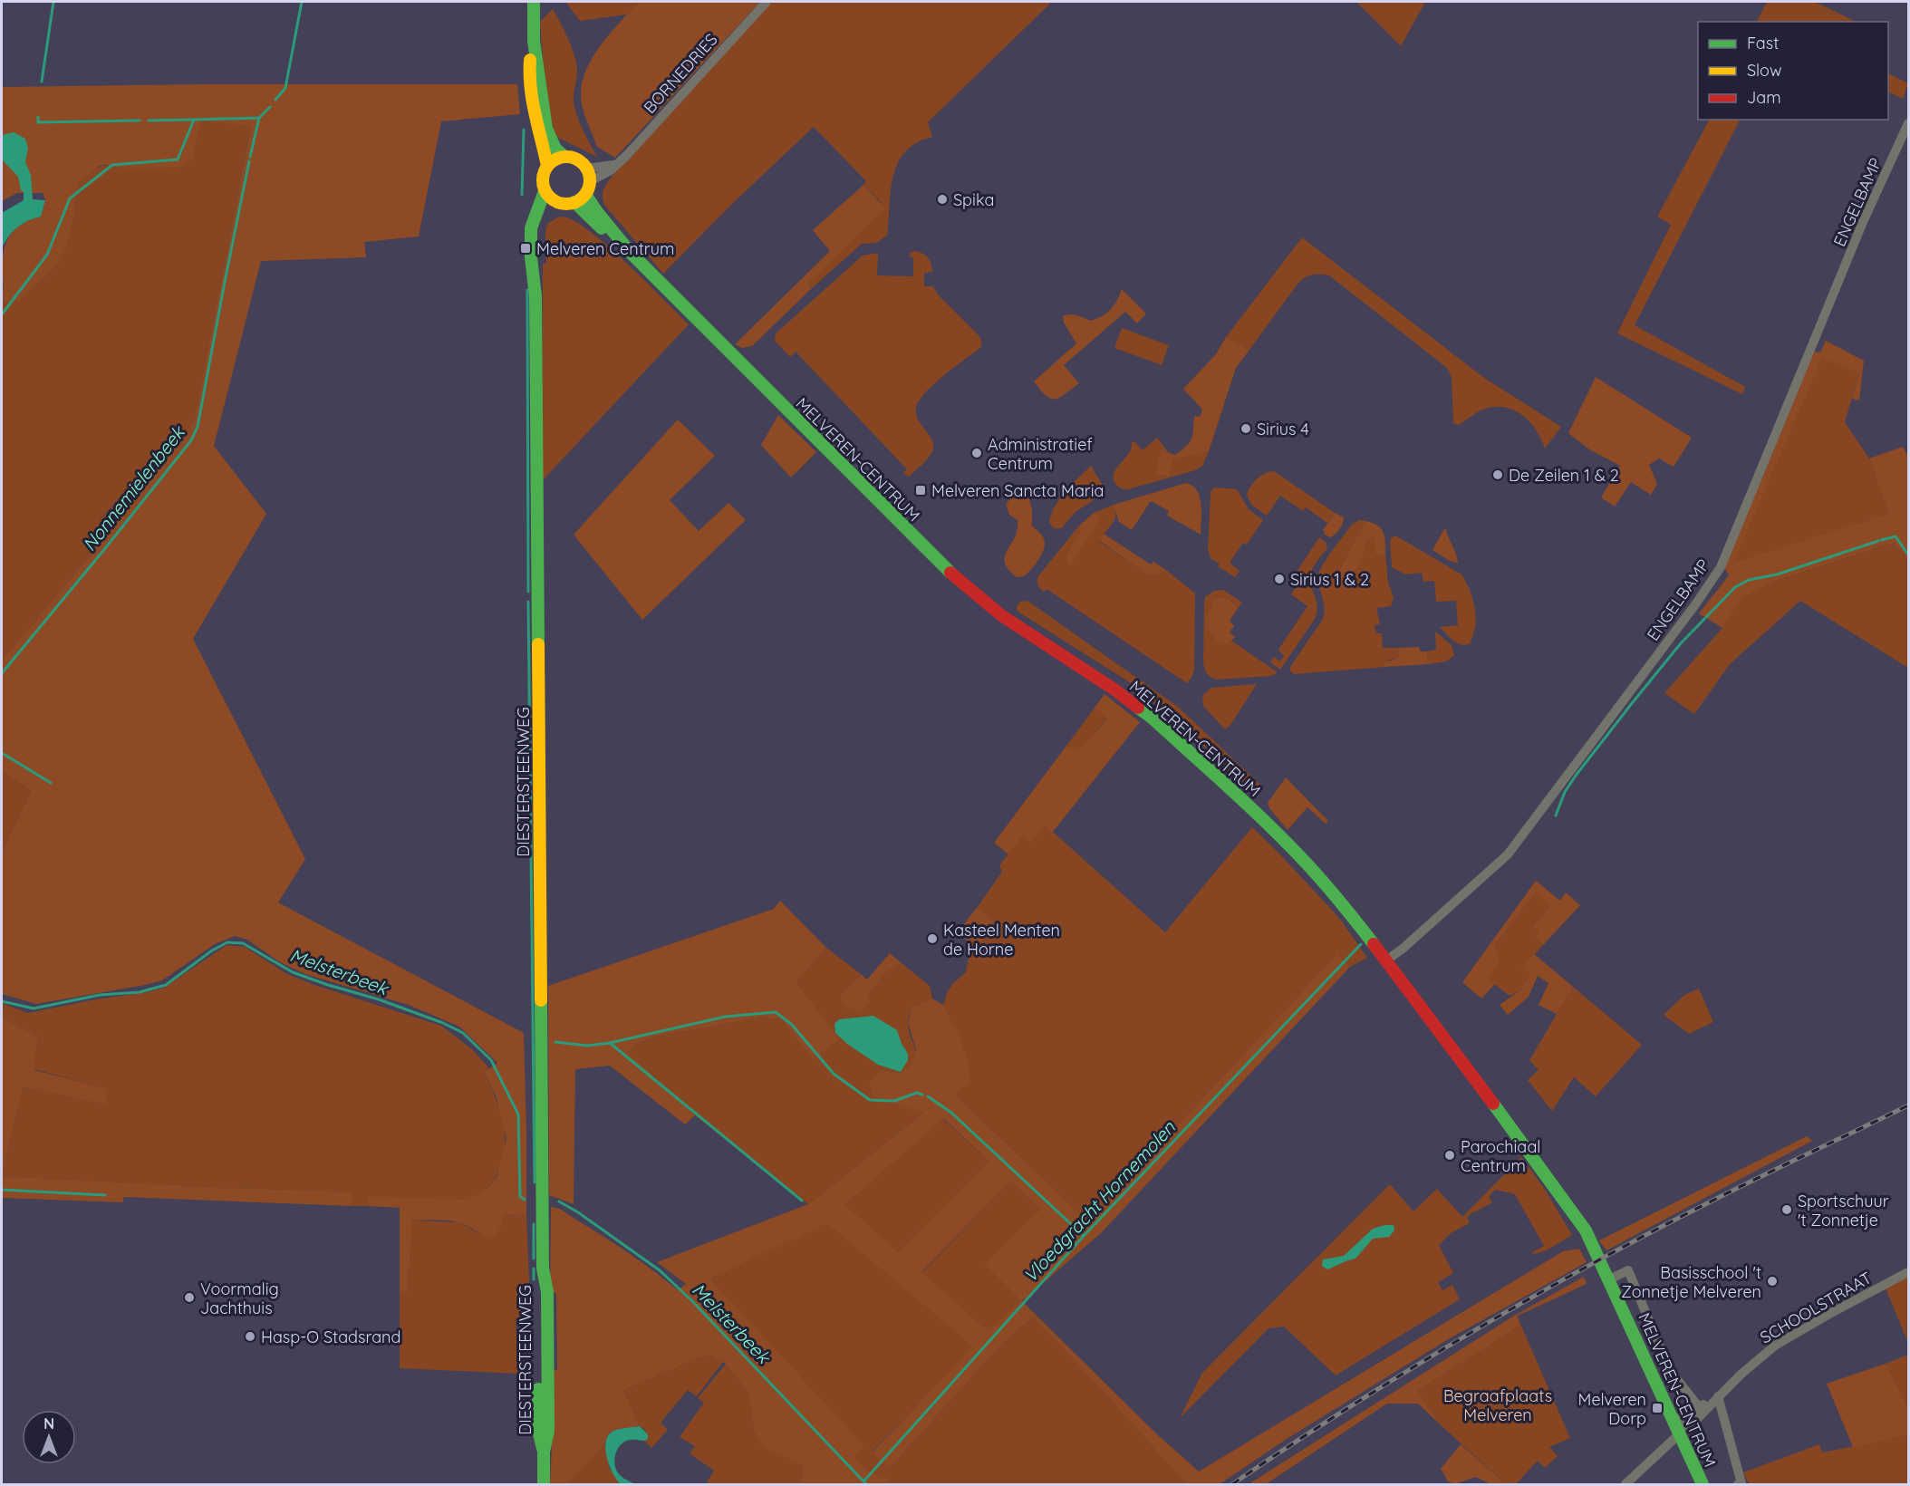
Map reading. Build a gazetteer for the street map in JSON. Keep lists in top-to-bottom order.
{
  "streets": {
    "main road": ["MELVEREN-CENTRUM", "DIESTERSTEENWEG"],
    "street": ["BORNEDRIES", "ENGELBAMP", "SCHOOLSTRAAT"]
  },
  "crossings": [
    ["BORNEDRIES", "MELVEREN-CENTRUM"],
    ["BORNEDRIES", "DIESTERSTEENWEG"],
    ["ENGELBAMP", "MELVEREN-CENTRUM"],
    ["MELVEREN-CENTRUM", "DIESTERSTEENWEG"],
    ["MELVEREN-CENTRUM", "SCHOOLSTRAAT"]
  ],
  "water": ["Nonnemielenbeek", "Melsterbeek", "Vloedgracht Hornemolen"],
  "parks": ["Begraafplaats Melveren"],
  "places": {
    "other": [
      "Spika",
      "Sirius 4",
      "Administratief Centrum",
      "De Zeilen 1 & 2",
      "Sirius 1 & 2",
      "Kasteel Menten de Horne",
      "Parochiaal Centrum",
      "Sportschuur 't Zonnetje",
      "Basisschool 't Zonnetje Melveren",
      "Voormalig Jachthuis",
      "Hasp-O Stadsrand"
    ],
    "transit": ["Melveren Centrum", "Melveren Sancta Maria", "Melveren Dorp"]
  },
  "legend": ["Fast", "Slow", "Jam"],
  "north": "top"
}
